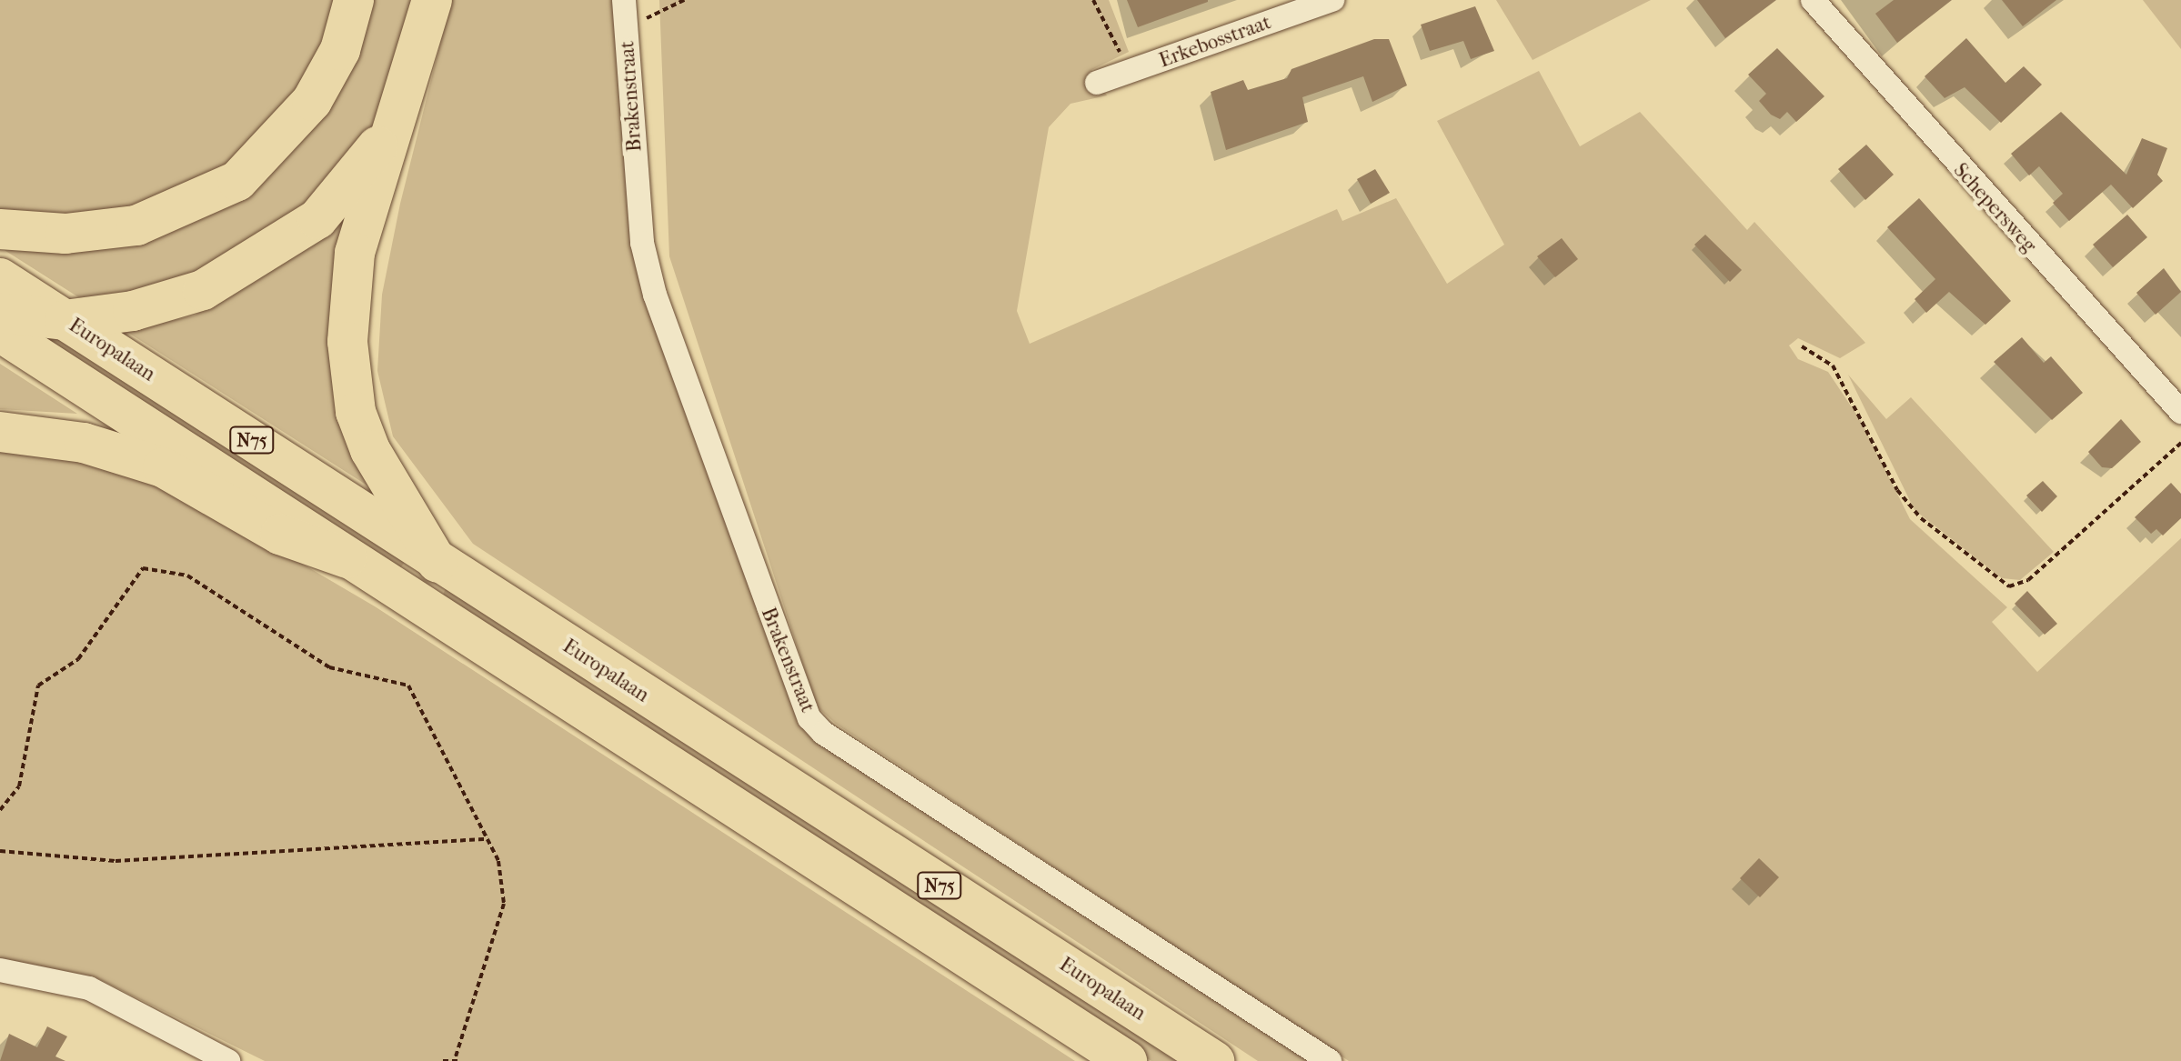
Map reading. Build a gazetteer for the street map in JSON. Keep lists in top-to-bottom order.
{
  "streets": {
    "highway": ["Europalaan", "N75"],
    "street": ["Erkebosstraat", "Brakenstraat", "Schepersweg"]
  }
}
